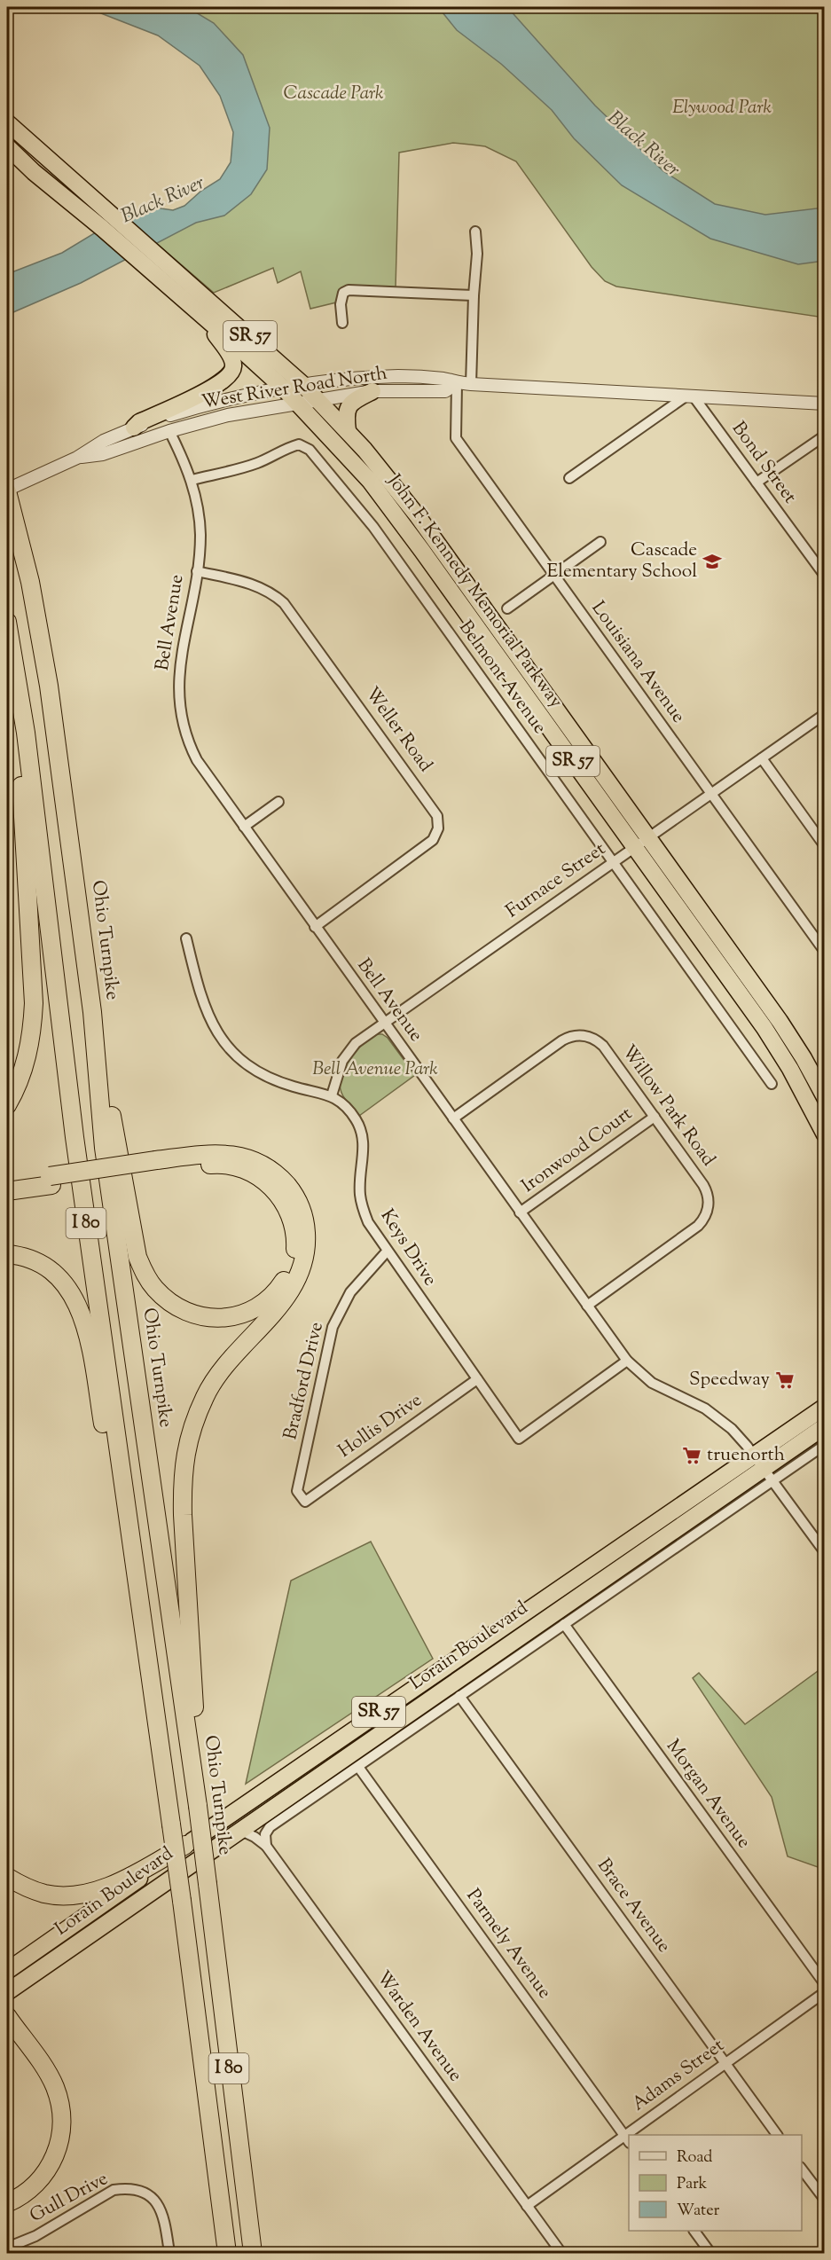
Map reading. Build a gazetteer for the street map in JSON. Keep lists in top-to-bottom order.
{
  "streets": {
    "highway": [
      "SR 57",
      "John F. Kennedy Memorial Parkway",
      "Ohio Turnpike",
      "I 80",
      "Lorain Boulevard"
    ],
    "street": [
      "West River Road North",
      "Bond Street",
      "Bell Avenue",
      "Louisiana Avenue",
      "Belmont Avenue",
      "Weller Road",
      "Furnace Street",
      "Willow Park Road",
      "Ironwood Court",
      "Keys Drive",
      "Bradford Drive",
      "Hollis Drive",
      "Morgan Avenue",
      "Brace Avenue",
      "Parmely Avenue",
      "Warden Avenue",
      "Adams Street",
      "Gull Drive"
    ]
  },
  "crossings": [
    ["West River Road North", "Bond Street"],
    ["West River Road North", "John F. Kennedy Memorial Parkway"],
    ["West River Road North", "Bell Avenue"],
    ["West River Road North", "Louisiana Avenue"],
    ["West River Road North", "Ohio Turnpike"],
    ["John F. Kennedy Memorial Parkway", "Furnace Street"],
    ["Bell Avenue", "Belmont Avenue"],
    ["Bell Avenue", "Weller Road"],
    ["Bell Avenue", "Furnace Street"],
    ["Bell Avenue", "Willow Park Road"],
    ["Bell Avenue", "Ironwood Court"],
    ["Bell Avenue", "Keys Drive"],
    ["Bell Avenue", "Lorain Boulevard"],
    ["Louisiana Avenue", "Furnace Street"],
    ["Belmont Avenue", "Furnace Street"],
    ["Furnace Street", "Keys Drive"],
    ["Willow Park Road", "Ironwood Court"],
    ["Keys Drive", "Bradford Drive"],
    ["Keys Drive", "Hollis Drive"],
    ["Bradford Drive", "Hollis Drive"],
    ["Lorain Boulevard", "Morgan Avenue"],
    ["Lorain Boulevard", "Brace Avenue"],
    ["Lorain Boulevard", "Parmely Avenue"],
    ["Lorain Boulevard", "Warden Avenue"],
    ["Brace Avenue", "Adams Street"],
    ["Parmely Avenue", "Adams Street"],
    ["Warden Avenue", "Adams Street"]
  ],
  "water": ["Black River"],
  "parks": ["Cascade Park", "Elywood Park", "Bell Avenue Park"],
  "places": {
    "school or university": ["Cascade Elementary School"],
    "supermarket": ["Speedway", "truenorth"]
  },
  "legend": ["Road", "Park", "Water"]
}
